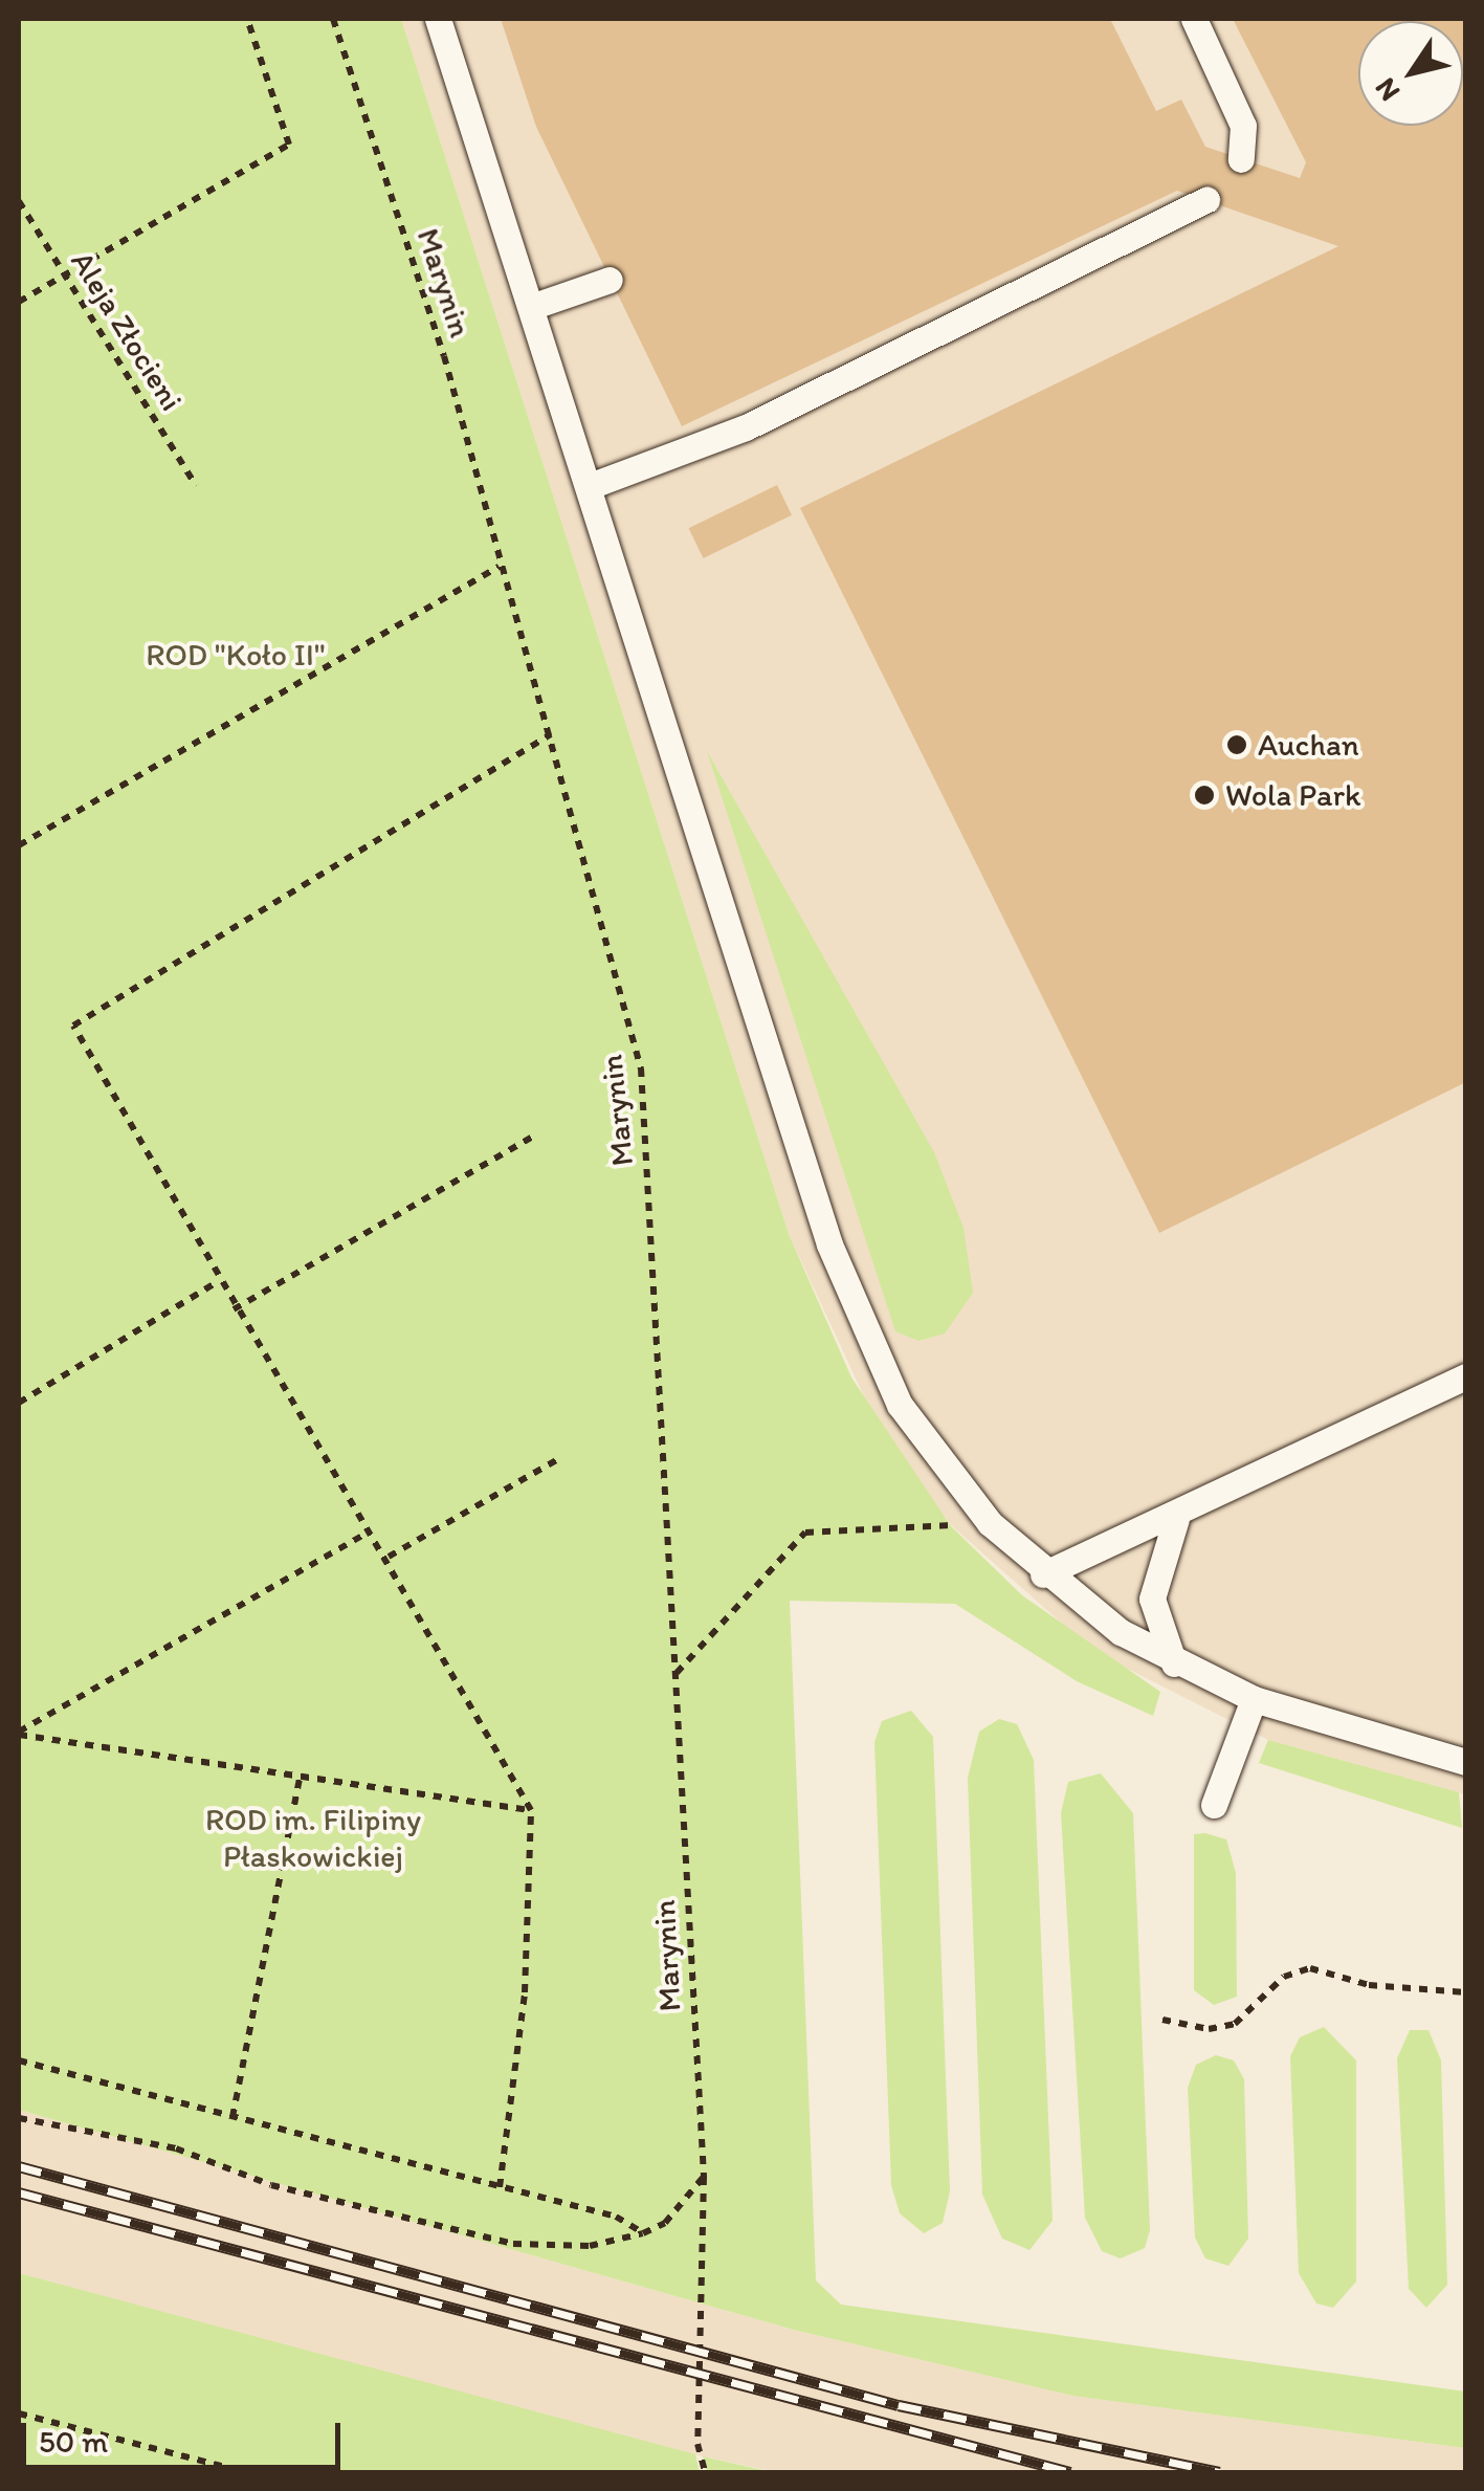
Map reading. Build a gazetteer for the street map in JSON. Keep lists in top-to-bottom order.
{
  "streets": {
    "path": ["Marynin", "Aleja Złocieni"]
  },
  "parks": ["ROD \"Koło II\"", "ROD im. Filipiny Płaskowickiej"],
  "places": ["Auchan", "Wola Park"],
  "scale_bar": "50 m",
  "north": "bottom left"
}
